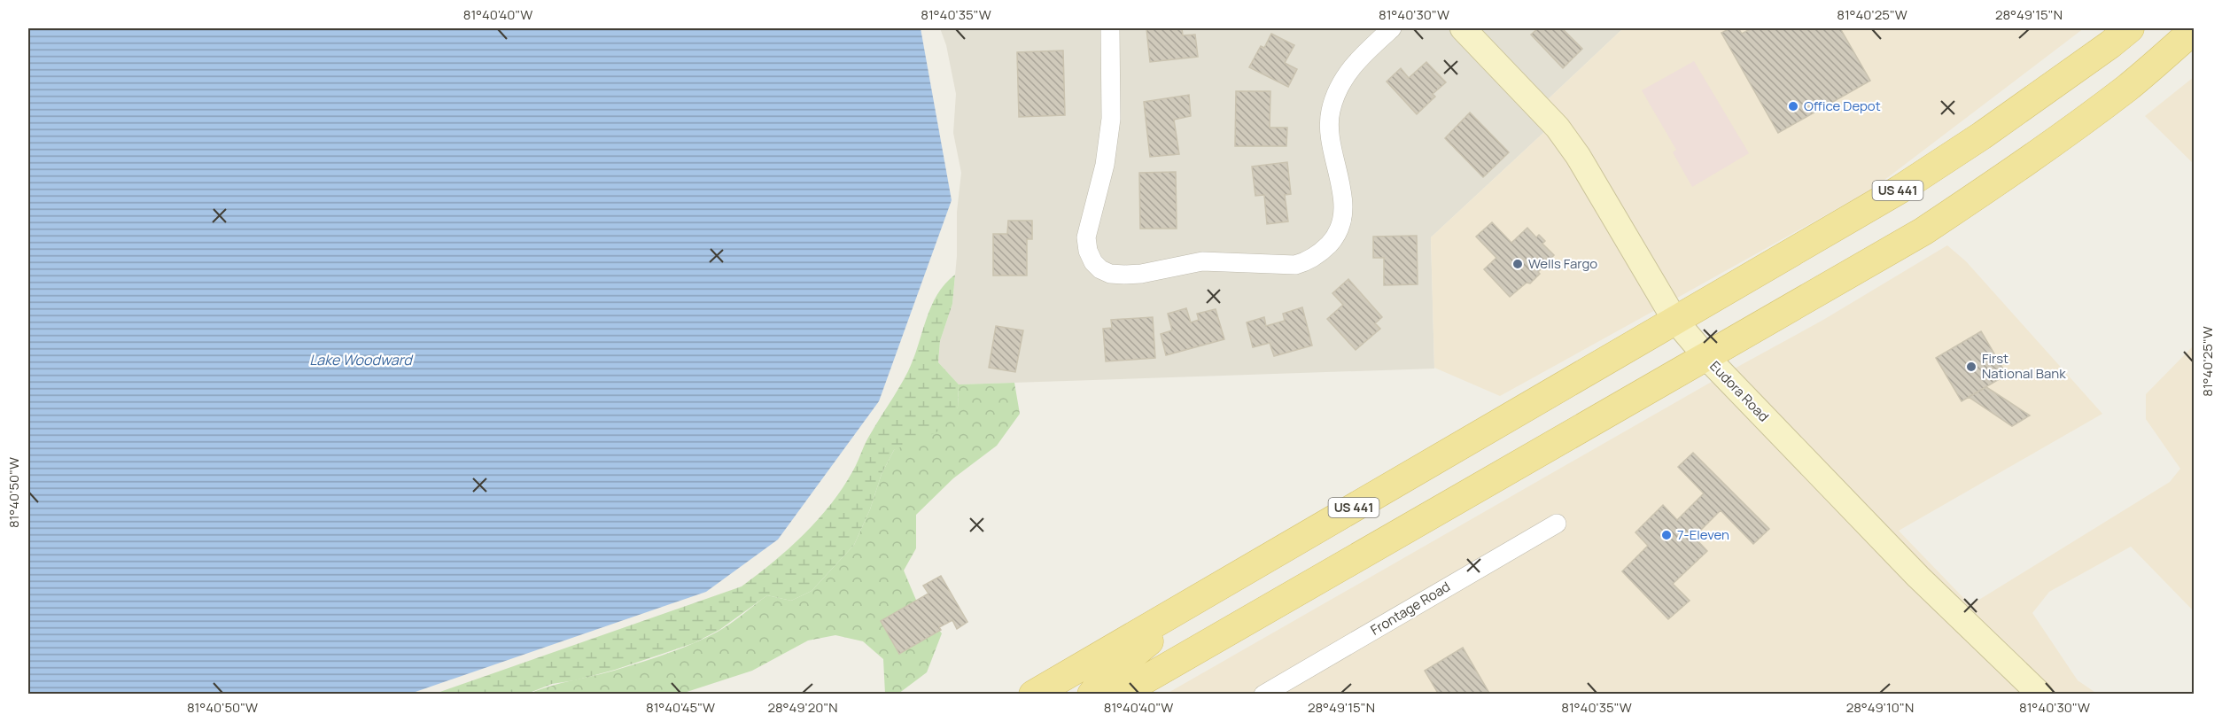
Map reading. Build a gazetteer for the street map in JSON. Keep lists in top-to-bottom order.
{
  "streets": {
    "main road": ["US 441"],
    "street": ["Eudora Road", "Frontage Road"]
  },
  "crossings": [
    ["US 441", "Eudora Road"]
  ],
  "water": ["Lake Woodward"],
  "places": [
    "Office Depot",
    "Wells Fargo",
    "First National Bank",
    "7-Eleven"
  ],
  "coordinates": [
    "81°40'40\"W",
    "81°40'35\"W",
    "81°40'30\"W",
    "81°40'25\"W",
    "28°49'15\"N",
    "81°40'50\"W",
    "81°40'45\"W",
    "28°49'20\"N",
    "28°49'10\"N"
  ]
}
